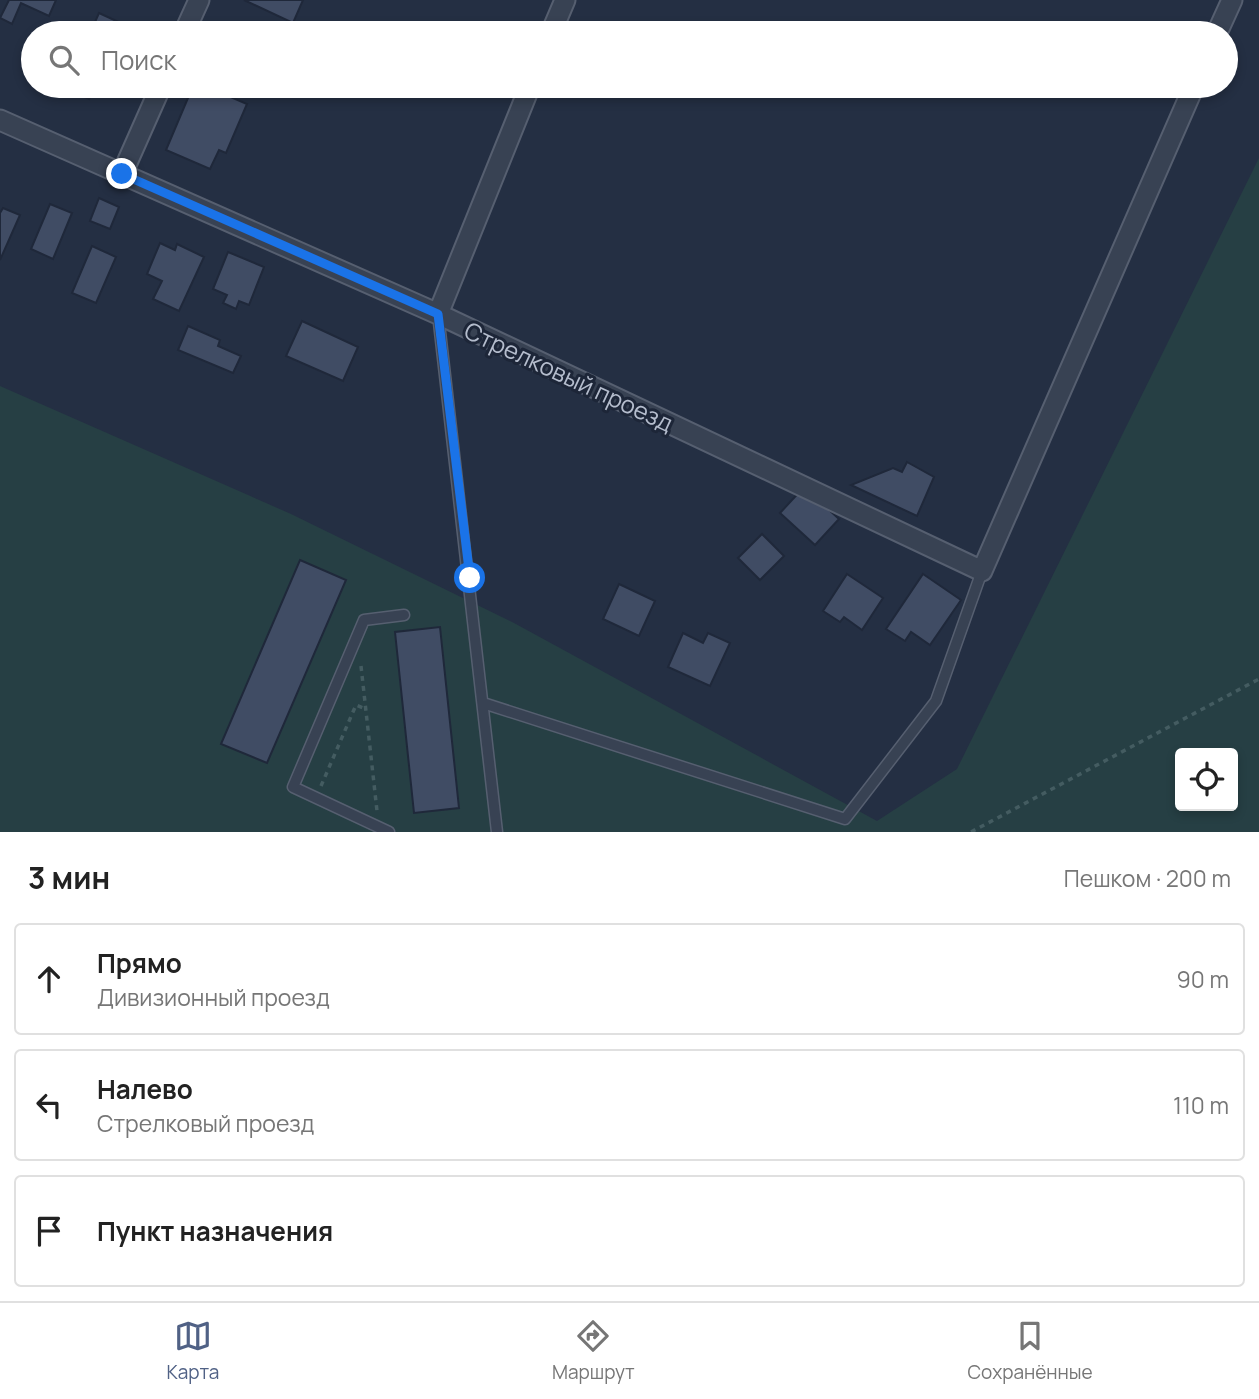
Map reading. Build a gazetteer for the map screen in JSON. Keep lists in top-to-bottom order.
{
  "streets": {
    "street": ["Стрелковый проезд"]
  },
  "page": {
    "search": "Поиск",
    "heading": ["3 мин", "Пешком · 200 m"],
    "list": [
      ["Прямо", "Дивизионный проезд", "90 m"],
      ["Налево", "Стрелковый проезд", "110 m"],
      "Пункт назначения"
    ],
    "nav": ["Карта", "Маршрут", "Сохранённые"]
  }
}
